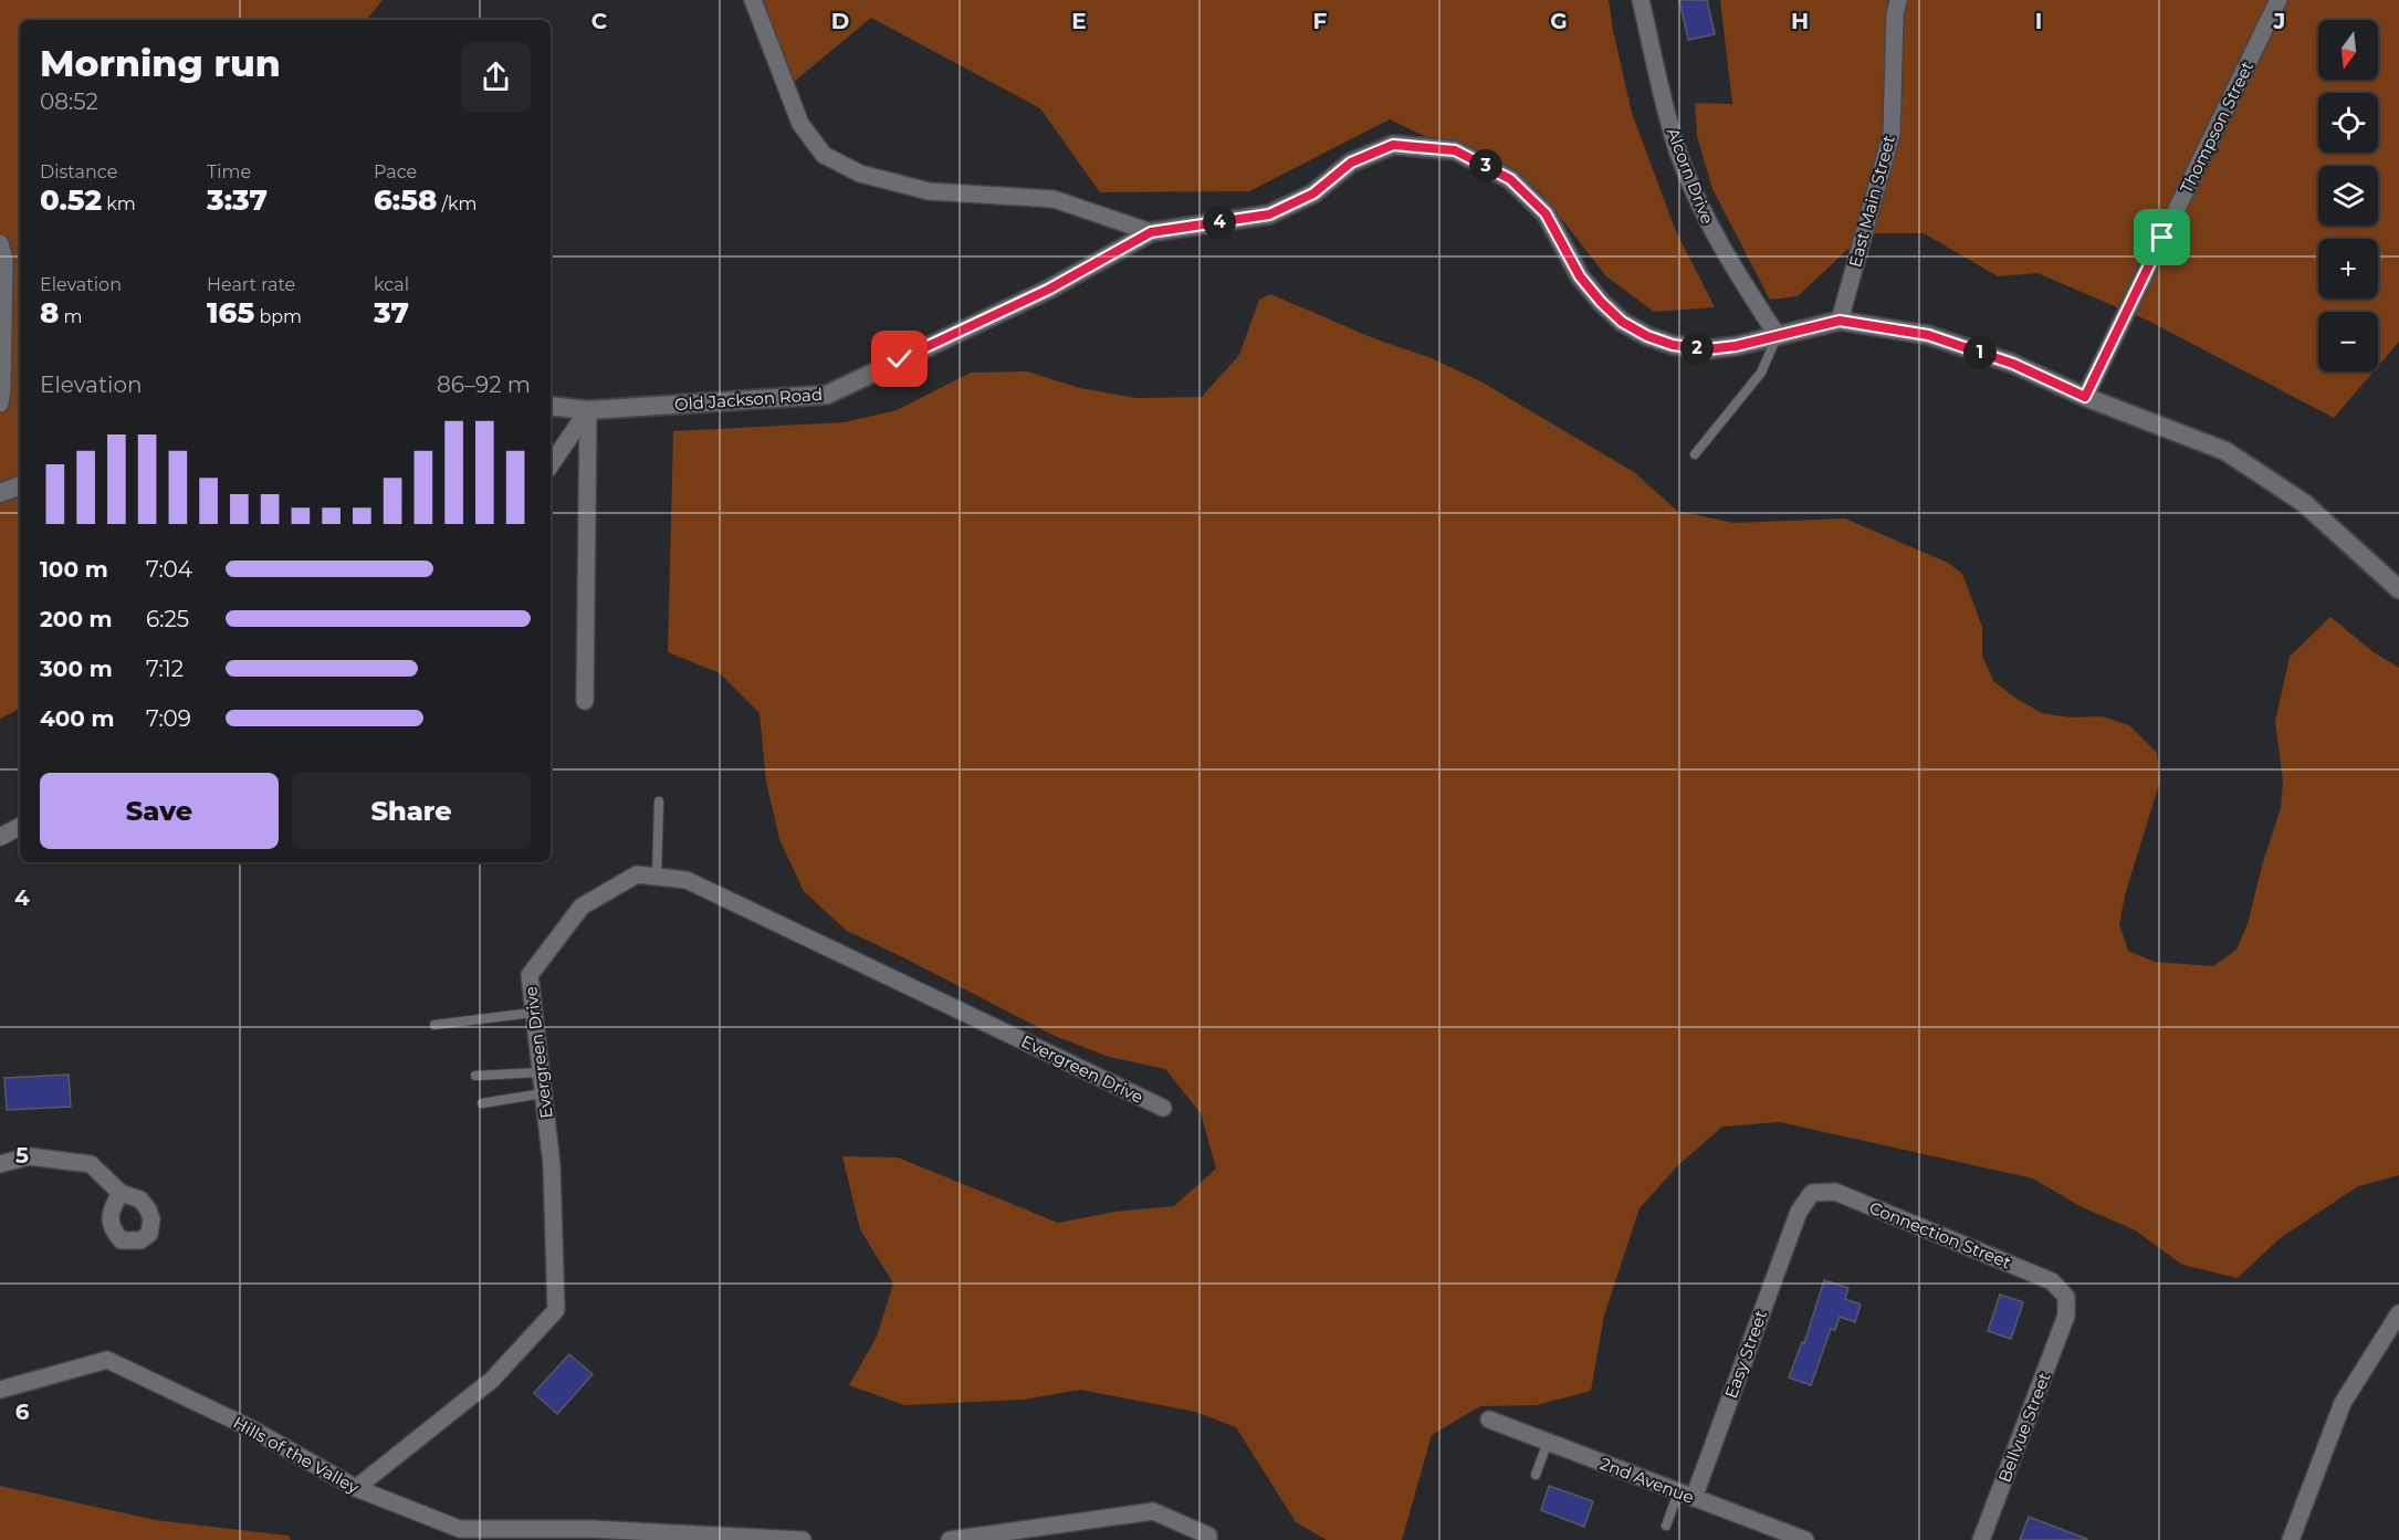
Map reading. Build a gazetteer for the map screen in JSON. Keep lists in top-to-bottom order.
{
  "streets": {
    "street": [
      "Thompson Street",
      "Alcorn Drive",
      "East Main Street",
      "Old Jackson Road",
      "Evergreen Drive",
      "Connection Street",
      "Easy Street",
      "Bellvue Street",
      "Hills of the Valley",
      "2nd Avenue"
    ]
  },
  "crossings": [
    ["Evergreen Drive", "Hills of the Valley"],
    ["Connection Street", "Easy Street"],
    ["Connection Street", "Bellvue Street"],
    ["Easy Street", "2nd Avenue"]
  ],
  "north": "bottom",
  "page": {
    "map_buttons": ["+", "−"],
    "heading": ["Morning run", "08:52"],
    "stats": [
      ["Distance", "0.52 km"],
      ["Time", "3:37"],
      ["Pace", "6:58 /km"],
      ["Elevation", "8 m"],
      ["Heart rate", "165 bpm"],
      ["kcal", "37"]
    ],
    "pins": [
      "3",
      "4",
      "2",
      "1"
    ],
    "chart": ["Elevation", "86–92 m"],
    "list": [
      {
        "name": "100 m",
        "note": "7:04"
      },
      {
        "name": "200 m",
        "note": "6:25"
      },
      {
        "name": "300 m",
        "note": "7:12"
      },
      {
        "name": "400 m",
        "note": "7:09"
      }
    ],
    "buttons": ["Save", "Share"]
  },
  "grid": {
    "columns": [
      "C",
      "D",
      "E",
      "F",
      "G",
      "H",
      "I",
      "J"
    ],
    "rows": ["4", "5", "6"]
  }
}
